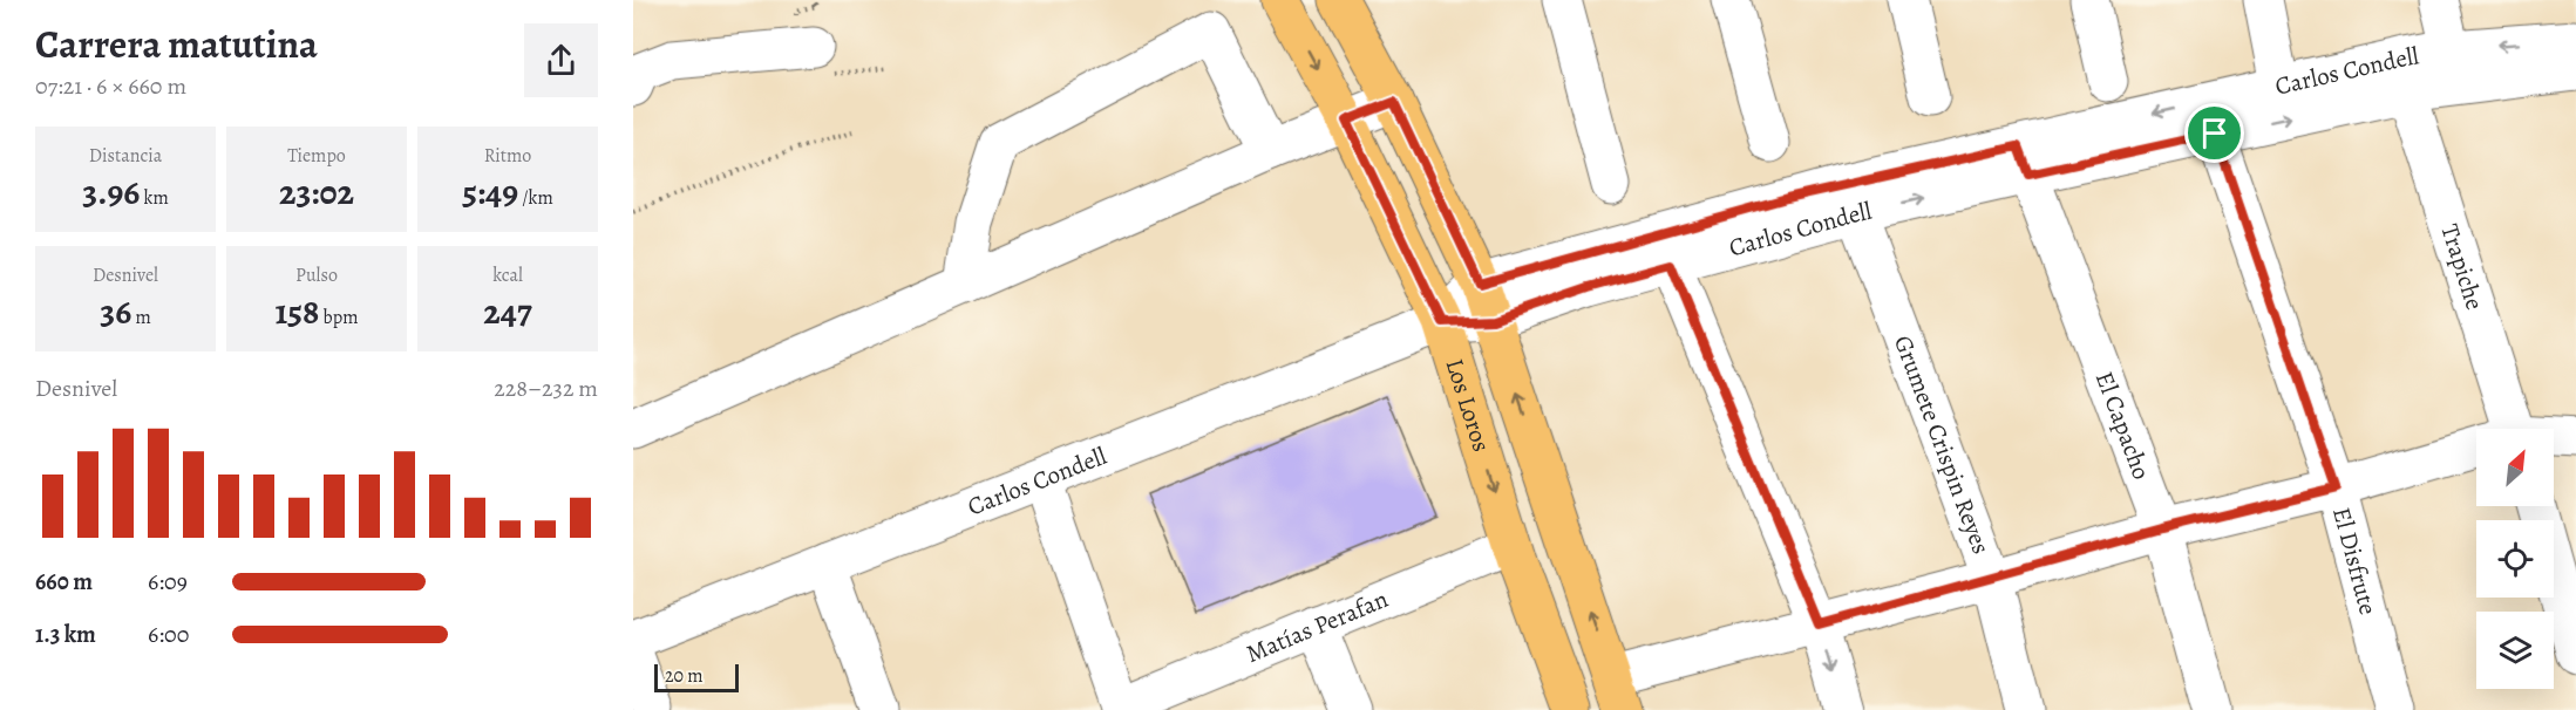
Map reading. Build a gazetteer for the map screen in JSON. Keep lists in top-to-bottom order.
{
  "streets": {
    "main road": ["Los Loros"],
    "street": [
      "Carlos Condell",
      "Trapiche",
      "El Capacho",
      "Grumete Crispin Reyes",
      "El Disfrute",
      "Matías Perafan"
    ]
  },
  "crossings": [
    ["Carlos Condell", "Trapiche"],
    ["Carlos Condell", "Los Loros"],
    ["Carlos Condell", "El Capacho"],
    ["Carlos Condell", "Grumete Crispin Reyes"],
    ["Carlos Condell", "El Disfrute"],
    ["Los Loros", "Matías Perafan"]
  ],
  "scale_bar": "20 m",
  "north": "top right",
  "page": {
    "heading": ["Carrera matutina", "07:21 · 6 × 660 m"],
    "stats": [
      ["Distancia", "3.96 km"],
      ["Tiempo", "23:02"],
      ["Ritmo", "5:49 /km"],
      ["Desnivel", "36 m"],
      ["Pulso", "158 bpm"],
      ["kcal", "247"]
    ],
    "chart": ["Desnivel", "228–232 m"],
    "list": [
      {
        "name": "660 m",
        "note": "6:09"
      },
      {
        "name": "1.3 km",
        "note": "6:00"
      }
    ],
    "scale": "20 m"
  }
}
